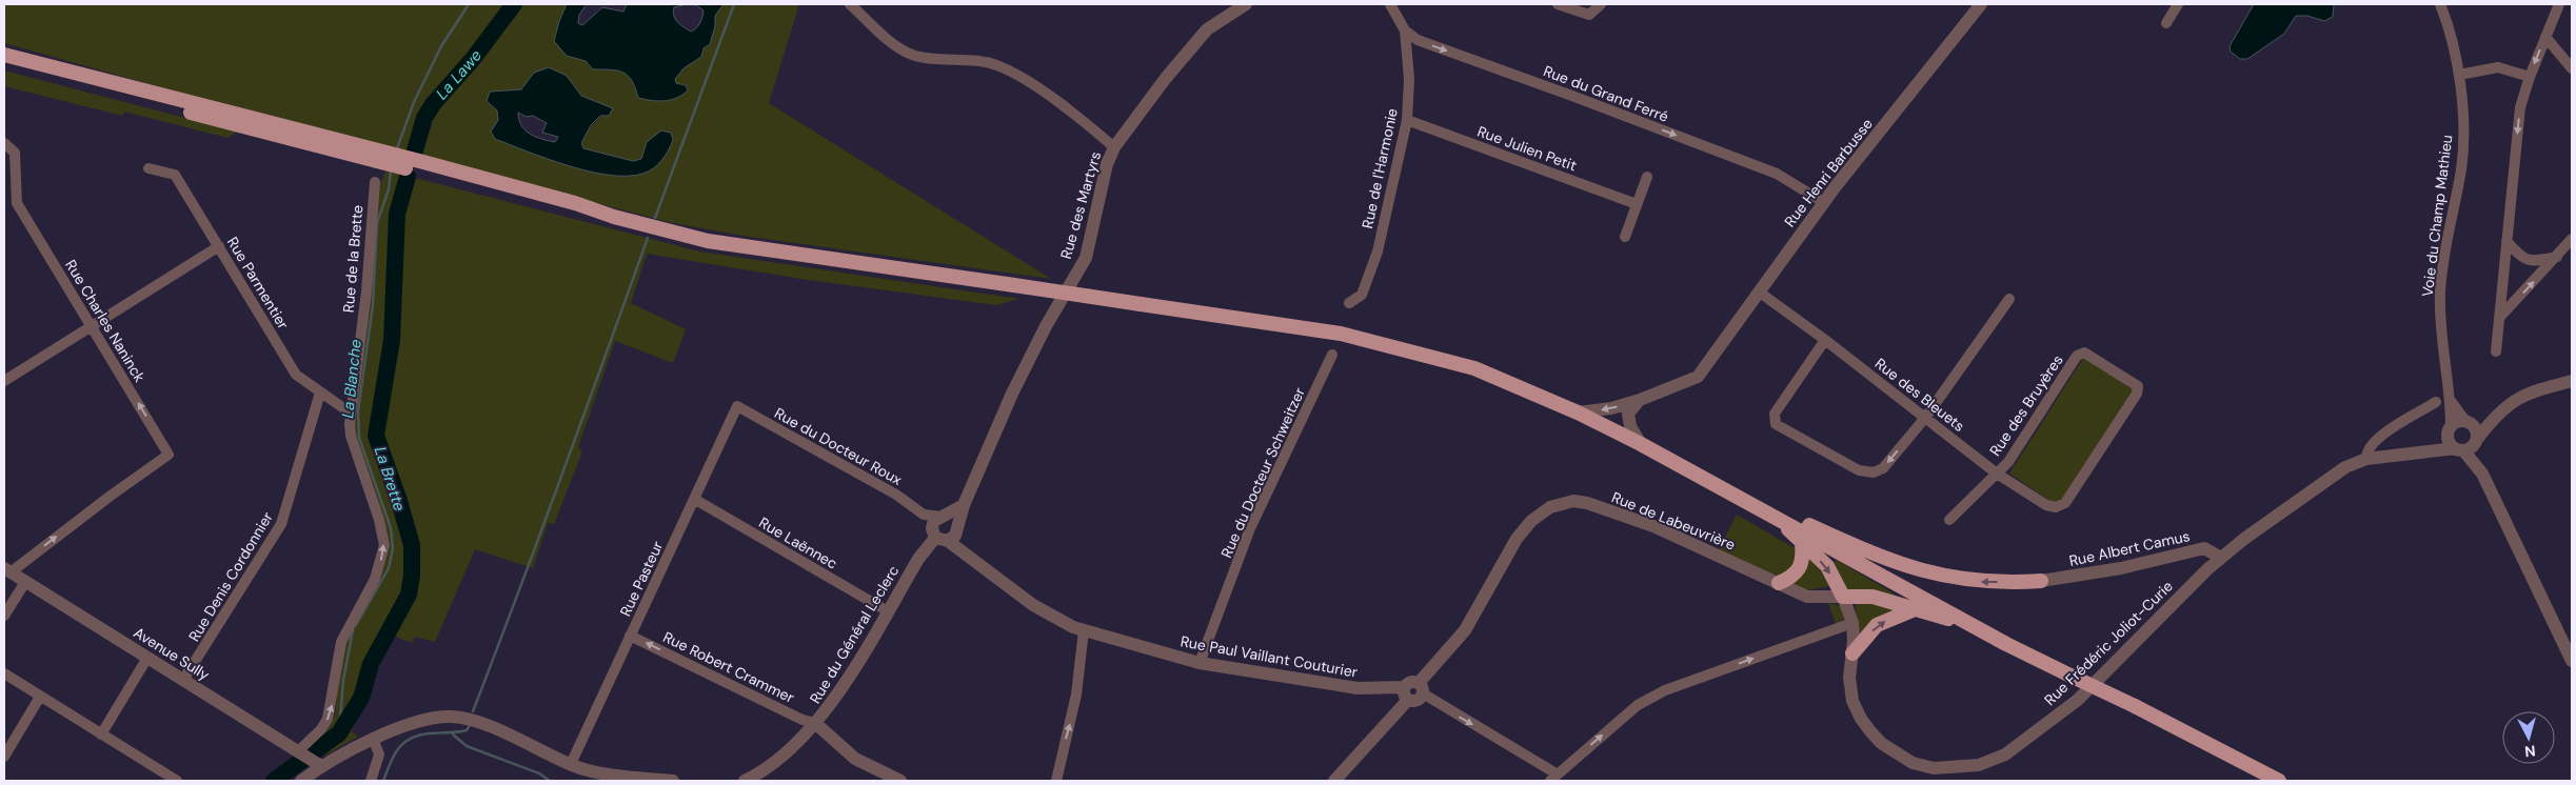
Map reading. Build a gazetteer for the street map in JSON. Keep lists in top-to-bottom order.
{
  "streets": {
    "street": [
      "Rue du Grand Ferré",
      "Rue Julien Petit",
      "Rue de l'Harmonie",
      "Rue Henri Barbusse",
      "Rue des Martyrs",
      "Voie du Champ Mathieu",
      "Rue de la Brette",
      "Rue Parmentier",
      "Rue Charles Naninck",
      "Rue des Bleuets",
      "Rue des Bruyères",
      "Rue du Docteur Roux",
      "Rue du Docteur Schweitzer",
      "Rue de Labeuvrière",
      "Rue Laënnec",
      "Rue Albert Camus",
      "Rue Denis Cordonnier",
      "Rue Pasteur",
      "Rue du Général Leclerc",
      "Rue Frédéric Joliot-Curie",
      "Avenue Sully",
      "Rue Paul Vaillant Couturier",
      "Rue Robert Crammer"
    ]
  },
  "crossings": [
    ["Rue du Grand Ferré", "Rue de l'Harmonie"],
    ["Rue du Grand Ferré", "Rue Henri Barbusse"],
    ["Rue Julien Petit", "Rue de l'Harmonie"],
    ["Rue Henri Barbusse", "Rue des Bleuets"],
    ["Voie du Champ Mathieu", "Rue Frédéric Joliot-Curie"],
    ["Rue de la Brette", "Rue Parmentier"],
    ["Rue de la Brette", "Avenue Sully"],
    ["Rue Parmentier", "Rue Denis Cordonnier"],
    ["Rue Charles Naninck", "Avenue Sully"],
    ["Rue des Bleuets", "Rue des Bruyères"],
    ["Rue du Docteur Roux", "Rue Pasteur"],
    ["Rue du Docteur Roux", "Rue du Général Leclerc"],
    ["Rue du Docteur Roux", "Rue Paul Vaillant Couturier"],
    ["Rue du Docteur Schweitzer", "Rue Paul Vaillant Couturier"],
    ["Rue de Labeuvrière", "Rue Frédéric Joliot-Curie"],
    ["Rue de Labeuvrière", "Rue Paul Vaillant Couturier"],
    ["Rue Laënnec", "Rue Pasteur"],
    ["Rue Laënnec", "Rue du Général Leclerc"],
    ["Rue Albert Camus", "Rue Frédéric Joliot-Curie"],
    ["Rue Denis Cordonnier", "Avenue Sully"],
    ["Rue Pasteur", "Rue Robert Crammer"],
    ["Rue du Général Leclerc", "Rue Paul Vaillant Couturier"],
    ["Rue du Général Leclerc", "Rue Robert Crammer"]
  ],
  "one_way": ["Rue du Grand Ferré", "Rue de la Brette", "Rue Robert Crammer"],
  "water": ["La Lawe", "La Blanche", "La Brette"],
  "north": "bottom"
}
